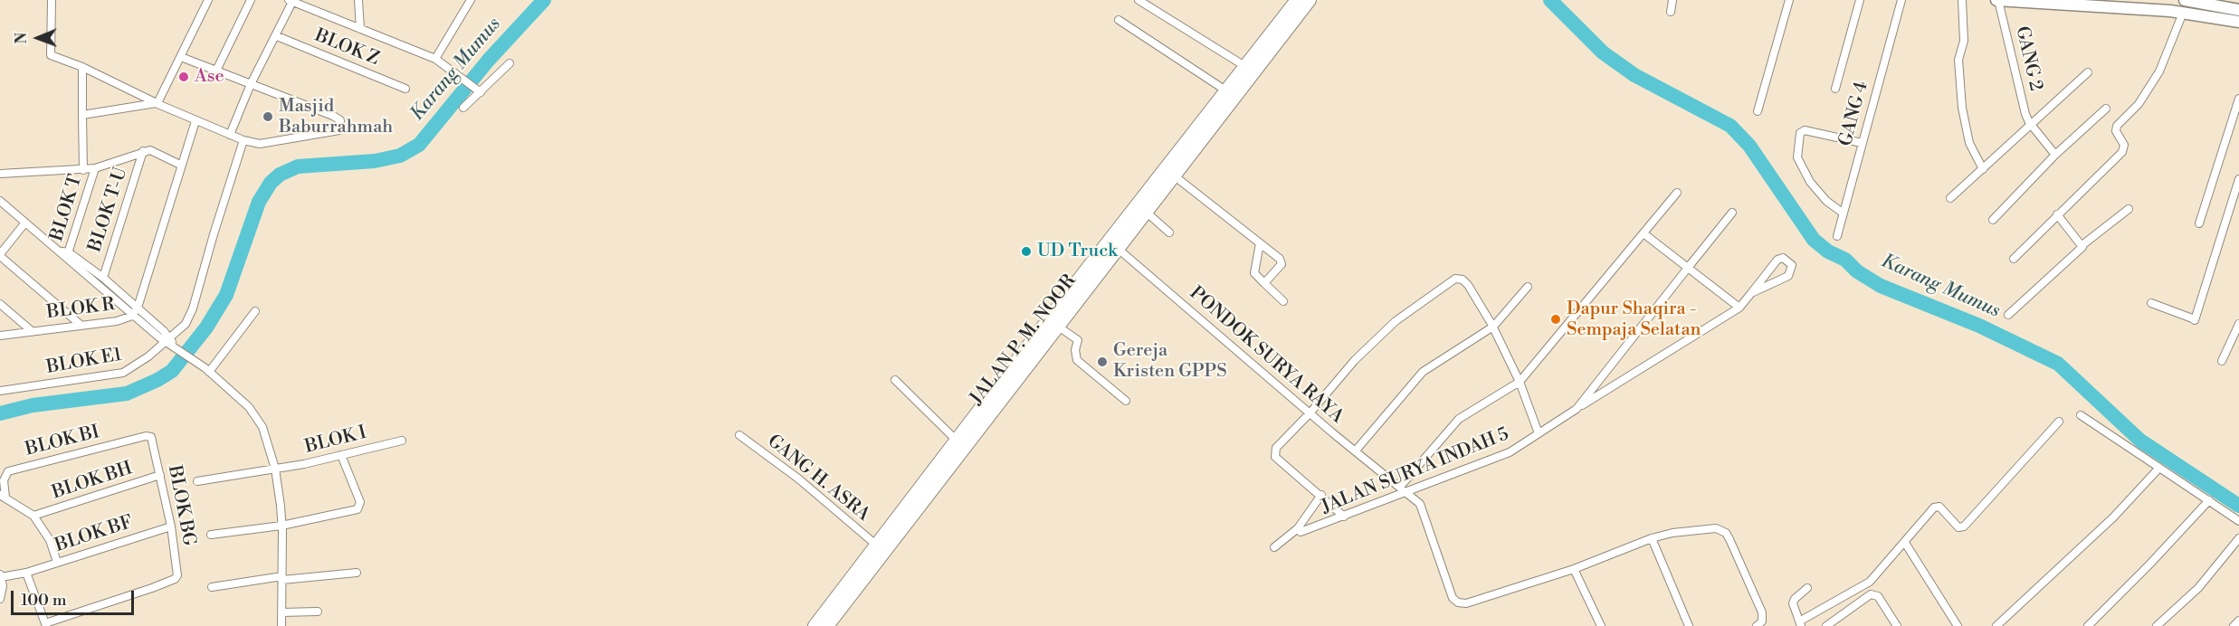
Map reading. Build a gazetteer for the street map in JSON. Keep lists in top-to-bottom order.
{
  "streets": {
    "highway": ["JALAN P. M. NOOR"],
    "street": [
      "BLOK Z",
      "GANG 2",
      "GANG 4",
      "BLOK T",
      "BLOK T-U",
      "BLOK R",
      "PONDOK SURYA RAYA",
      "BLOK E1",
      "BLOK I",
      "BLOK BI",
      "JALAN SURYA INDAH 5",
      "GANG H. ASRA",
      "BLOK BH",
      "BLOK BG",
      "BLOK BF"
    ]
  },
  "crossings": [
    ["JALAN P. M. NOOR", "PONDOK SURYA RAYA"],
    ["JALAN P. M. NOOR", "GANG H. ASRA"],
    ["PONDOK SURYA RAYA", "JALAN SURYA INDAH 5"],
    ["BLOK BI", "BLOK BG"],
    ["BLOK BH", "BLOK BG"],
    ["BLOK BG", "BLOK BF"]
  ],
  "water": ["Karang Mumus"],
  "places": [
    "Ase",
    "Masjid Baburrahmah",
    "UD Truck",
    "Dapur Shaqira - Sempaja Selatan",
    "Gereja Kristen GPPS"
  ],
  "scale_bar": "100 m",
  "north": "left"
}
